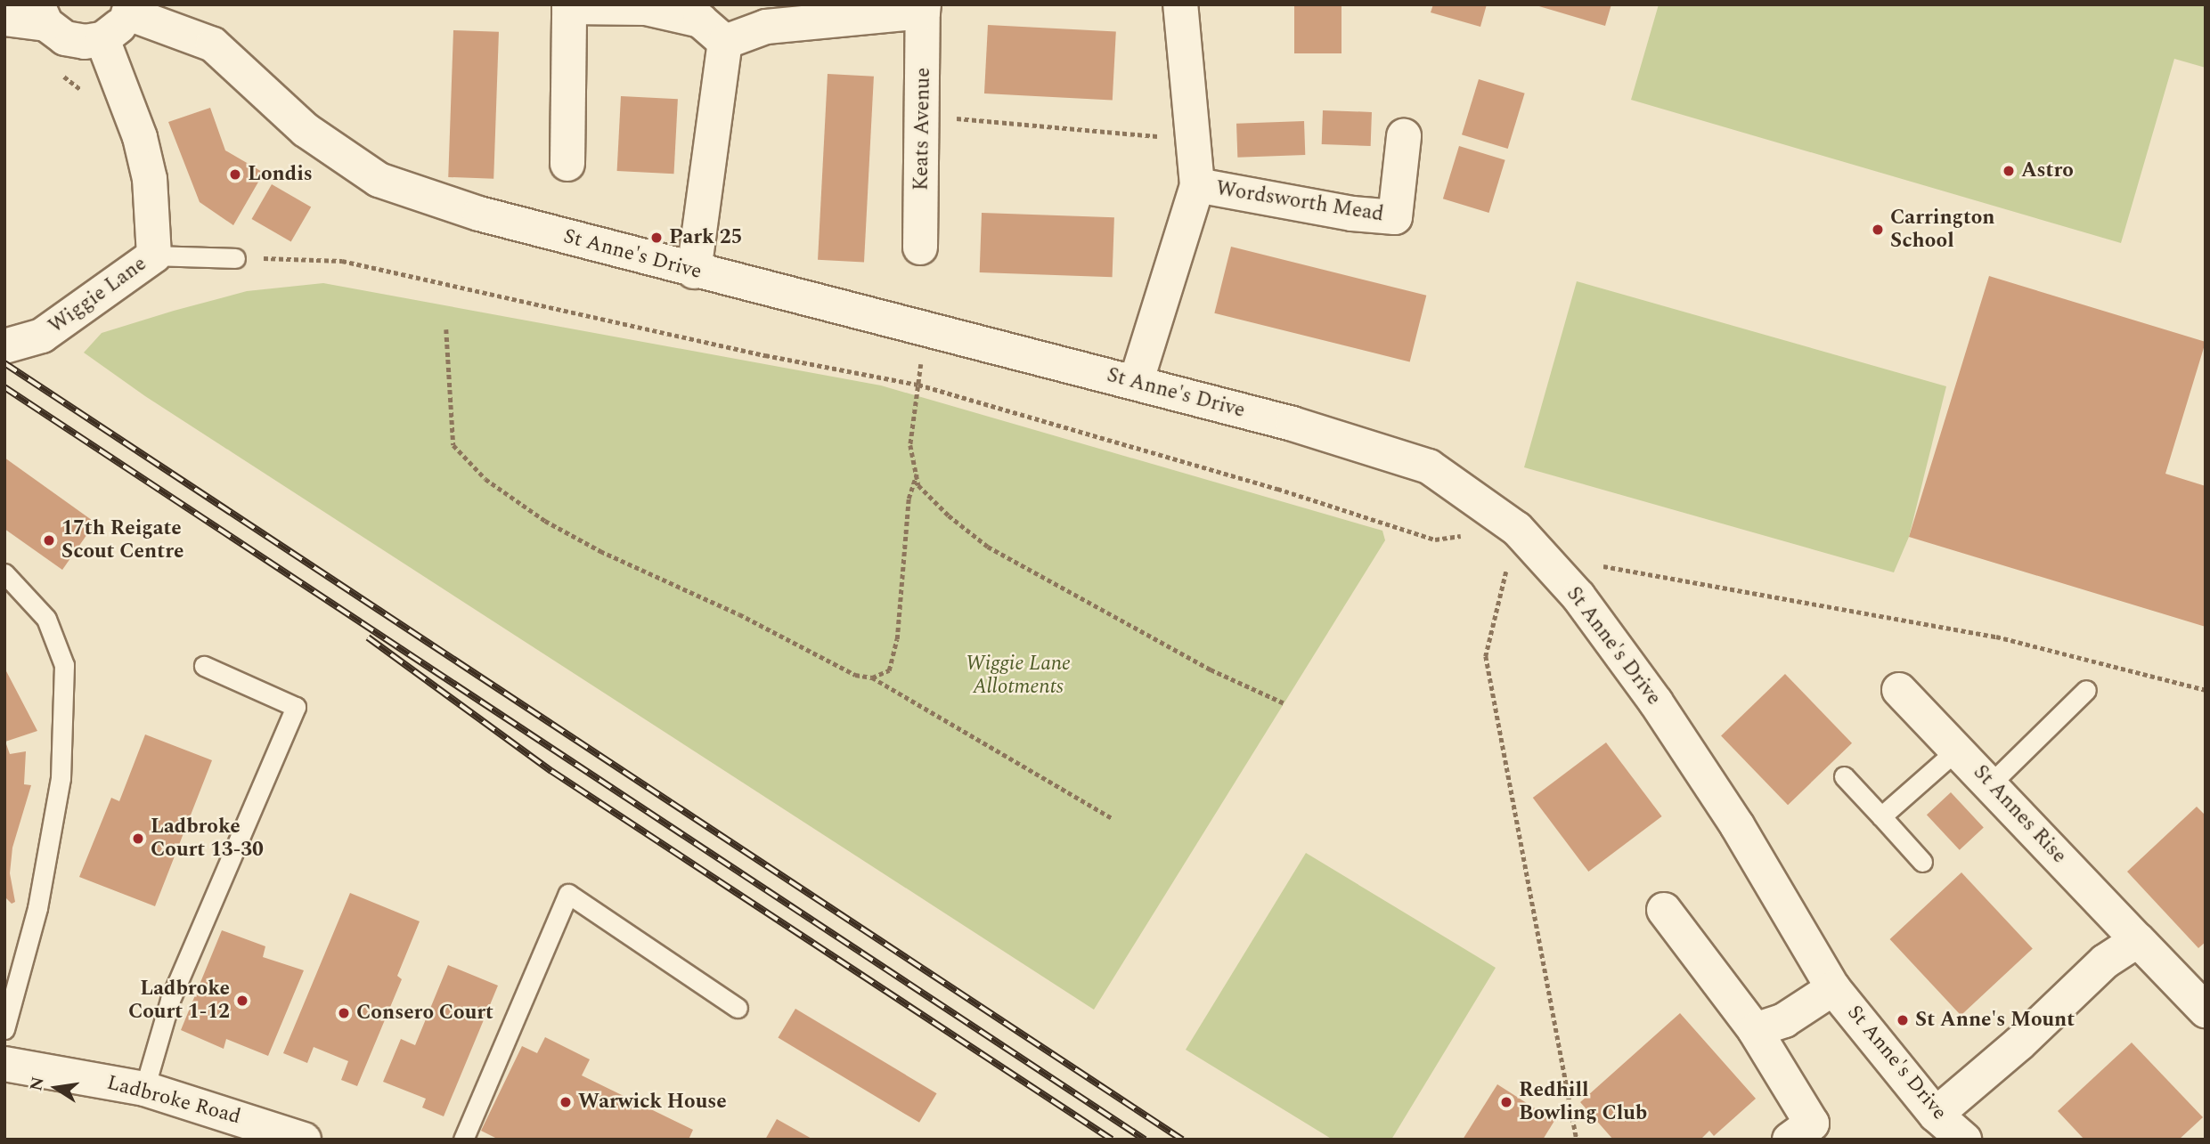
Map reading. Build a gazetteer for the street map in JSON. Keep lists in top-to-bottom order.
{
  "streets": {
    "street": [
      "Keats Avenue",
      "Wordsworth Mead",
      "St Anne's Drive",
      "Wiggie Lane",
      "St Annes Rise",
      "Ladbroke Road"
    ]
  },
  "crossings": [
    ["Wordsworth Mead", "St Anne's Drive"]
  ],
  "parks": ["Wiggie Lane Allotments"],
  "places": [
    "Astro",
    "Londis",
    "Carrington School",
    "Park 25",
    "17th Reigate Scout Centre",
    "Ladbroke Court 13-30",
    "Ladbroke Court 1-12",
    "Consero Court",
    "St Anne's Mount",
    "Warwick House",
    "Redhill Bowling Club"
  ],
  "north": "left"
}
